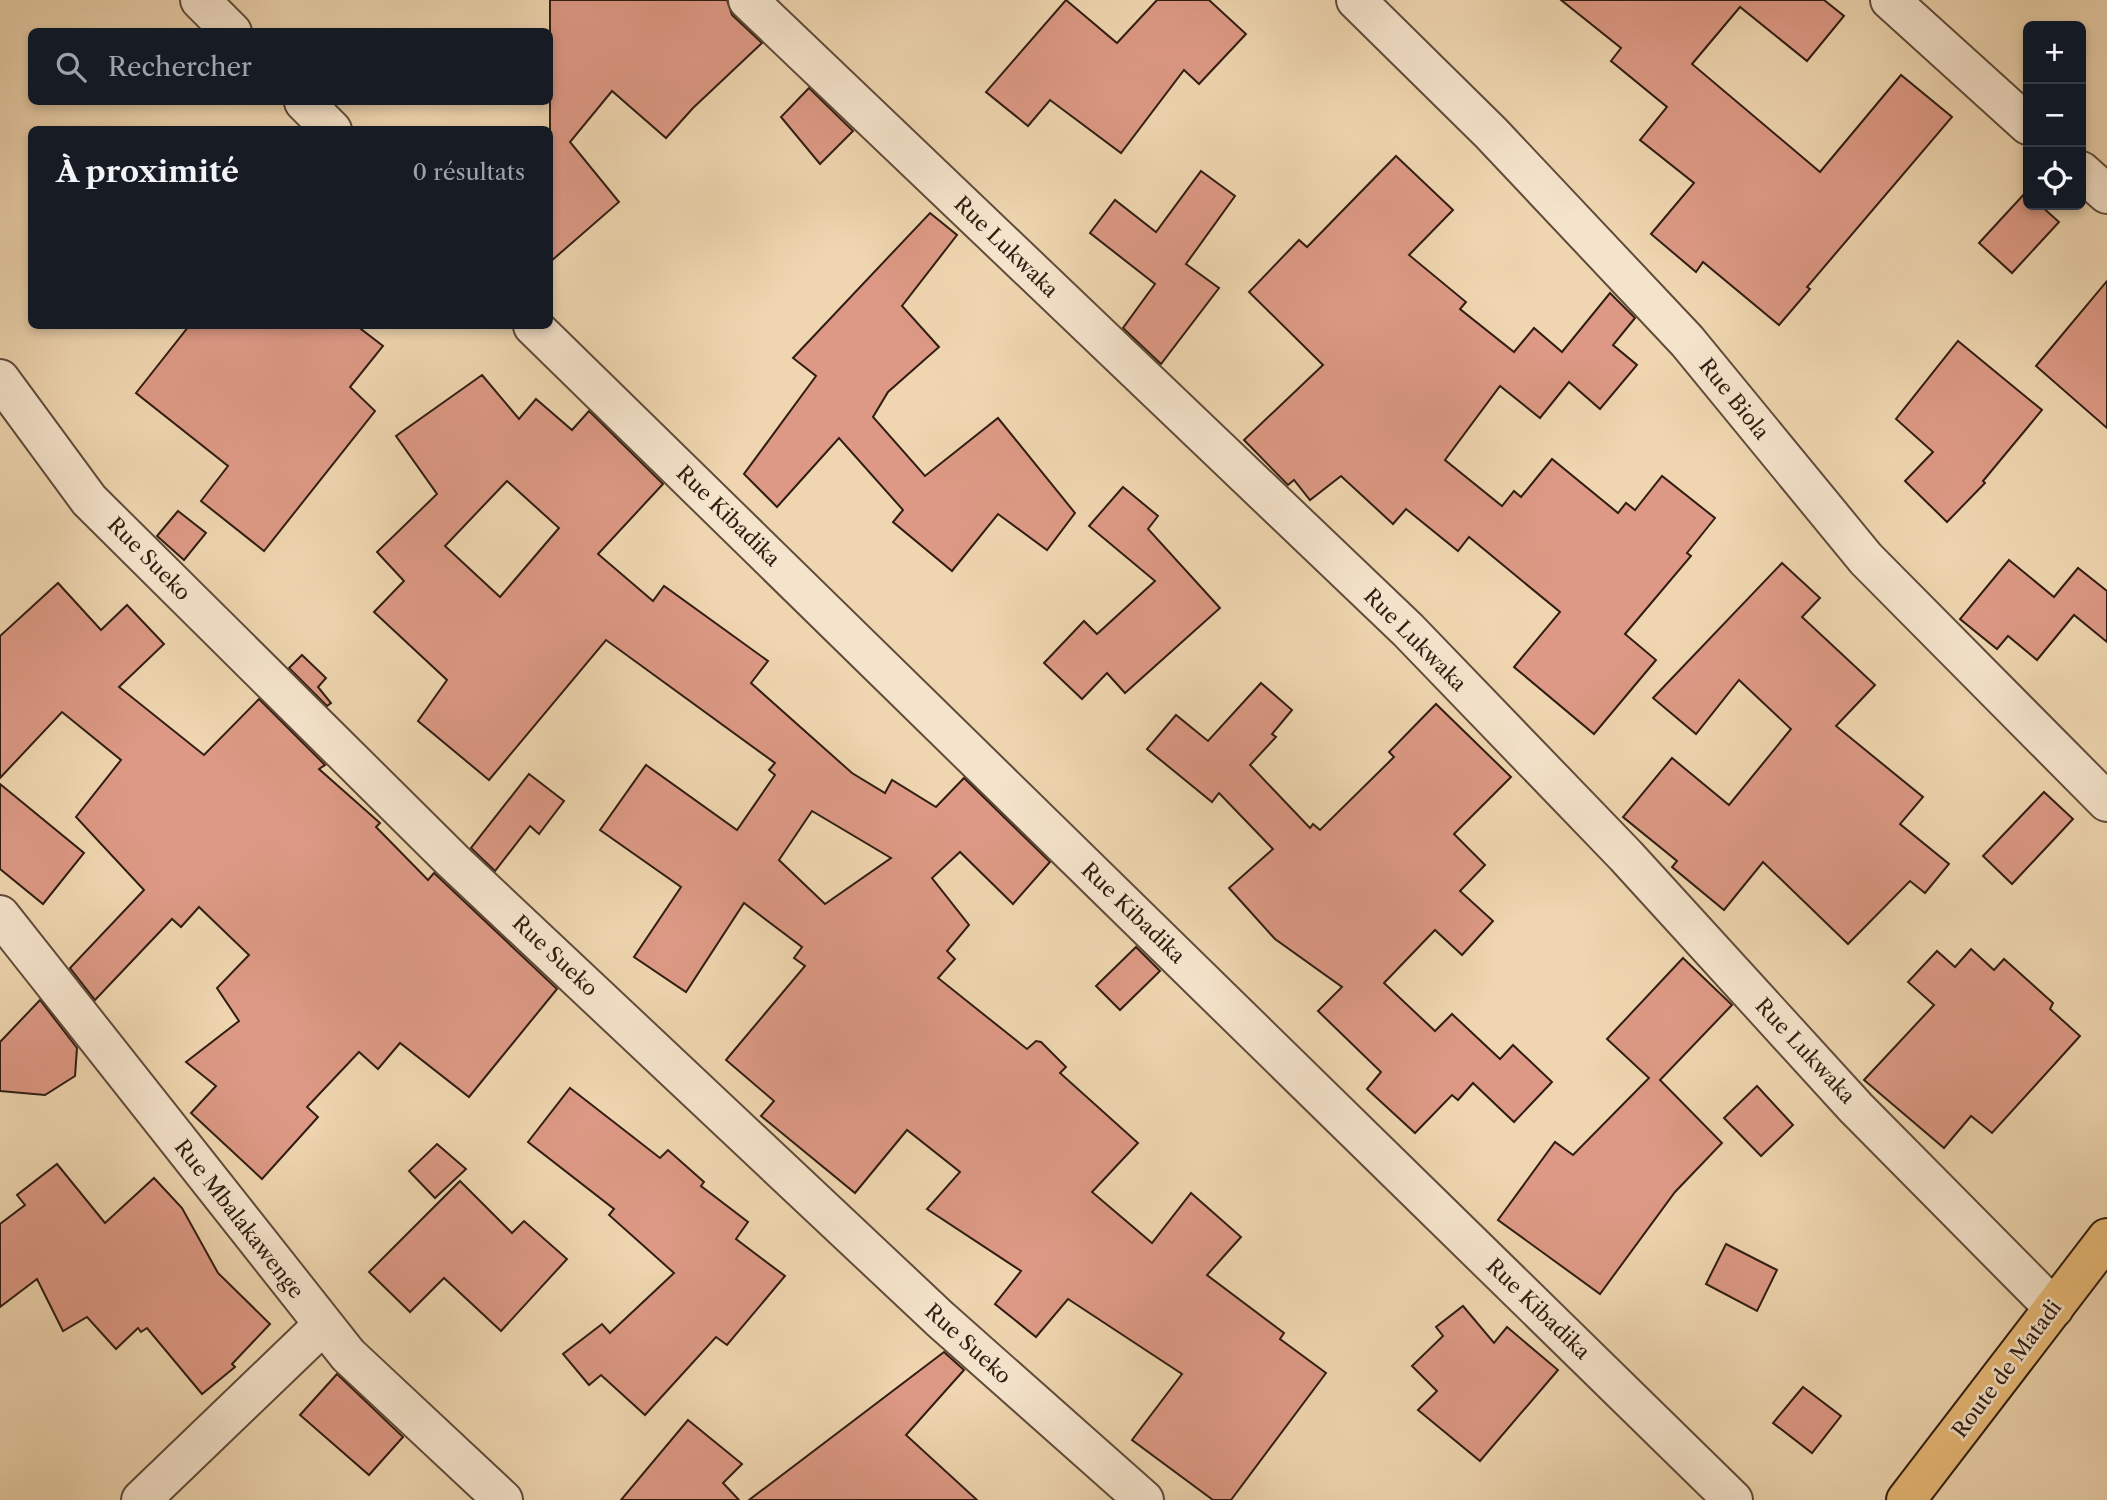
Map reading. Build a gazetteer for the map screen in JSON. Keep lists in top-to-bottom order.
{
  "streets": {
    "highway": ["Route de Matadi"],
    "street": [
      "Rue Lukwaka",
      "Rue Biola",
      "Rue Kibadika",
      "Rue Sueko",
      "Rue Mbalakawenge"
    ]
  },
  "crossings": [
    ["Rue Lukwaka", "Route de Matadi"]
  ],
  "page": {
    "map_buttons": ["+", "−"],
    "search": "Rechercher",
    "heading": ["À proximité", "0 résultats"]
  }
}
